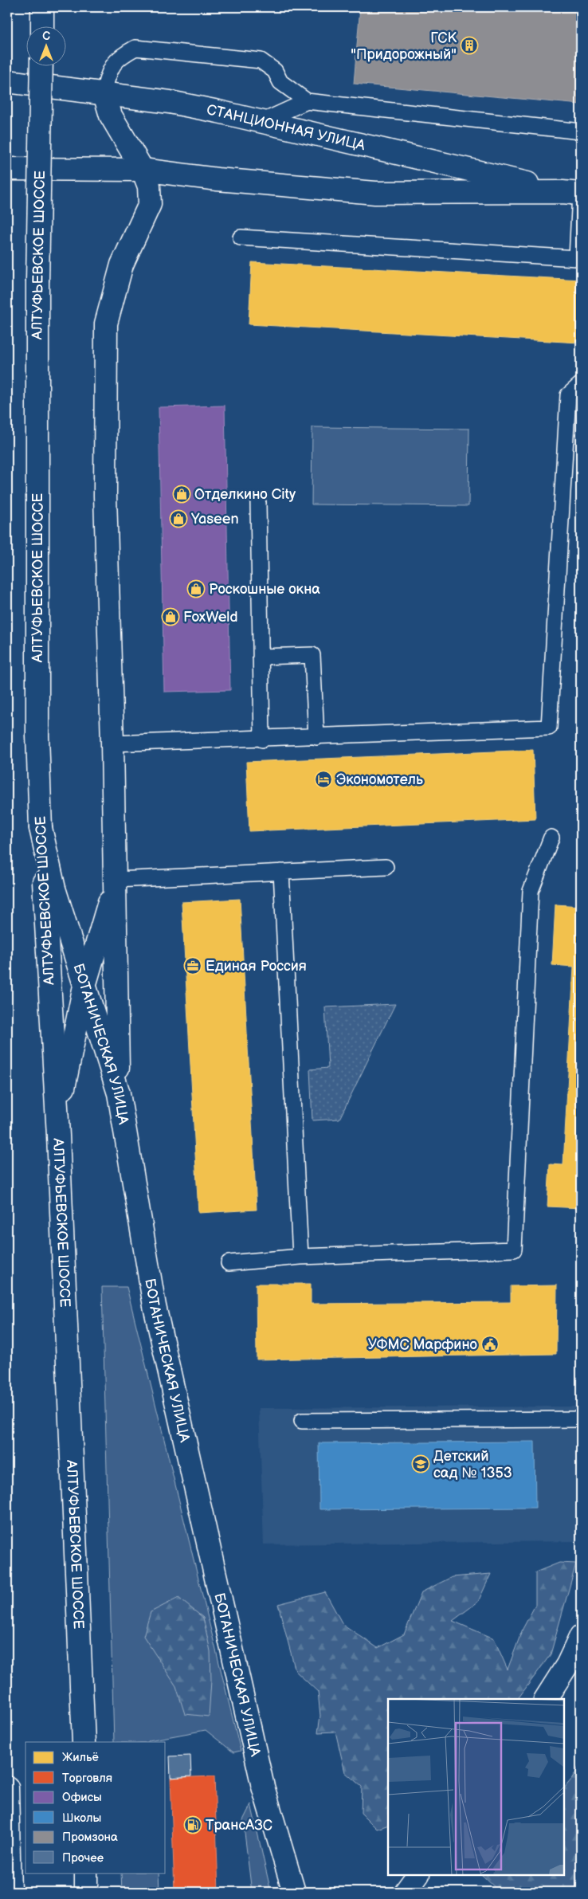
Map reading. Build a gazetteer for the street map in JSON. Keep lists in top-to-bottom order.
{
  "streets": {
    "main road": ["СТАНЦИОННАЯ УЛИЦА", "АЛТУФЬЕВСКОЕ ШОССЕ", "БОТАНИЧЕСКАЯ УЛИЦА"]
  },
  "crossings": [
    ["АЛТУФЬЕВСКОЕ ШОССЕ", "БОТАНИЧЕСКАЯ УЛИЦА"]
  ],
  "places": {
    "building": ["ГСК \"Придорожный\""],
    "shop": [
      "Отделкино City",
      "Yaseen",
      "Роскошные окна",
      "FoxWeld"
    ],
    "hotel": ["Экономотель"],
    "office": ["Единая Россия"],
    "public building": ["УФМС Марфино"],
    "school or university": ["Детский сад № 1353"],
    "fuel station": ["ТрансАЗС"]
  },
  "legend": [
    "Жильё",
    "Торговля",
    "Офисы",
    "Школы",
    "Промзона",
    "Прочее"
  ],
  "north": "top"
}
